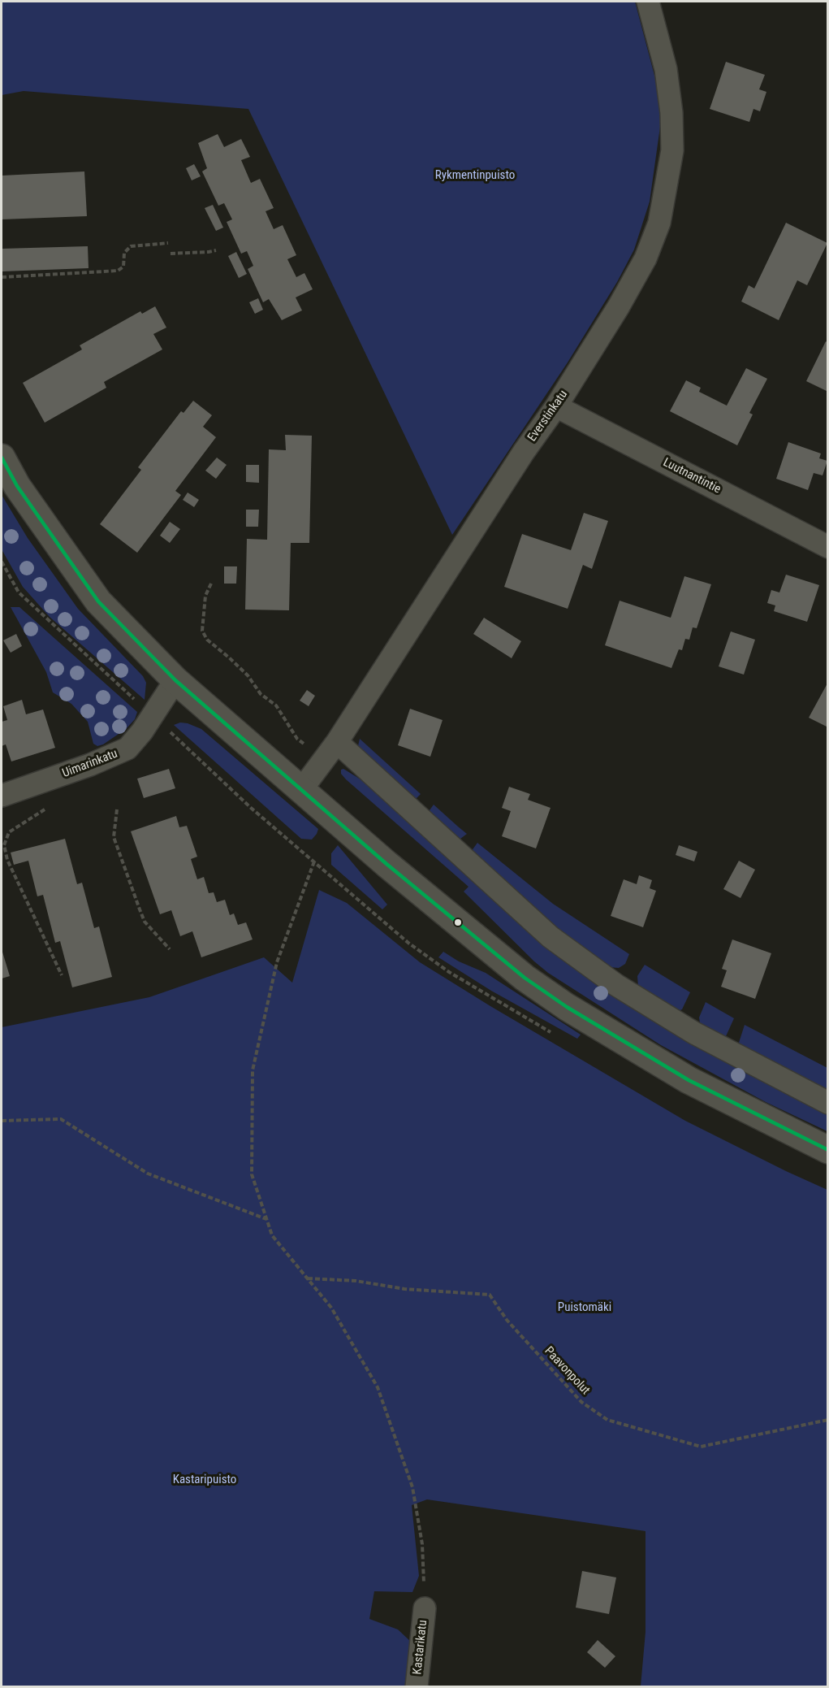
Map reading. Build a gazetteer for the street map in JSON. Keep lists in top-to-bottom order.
{
  "streets": {
    "street": [
      "Everstinkatu",
      "Luutnantintie",
      "Uimarinkatu",
      "Kastarikatu"
    ],
    "path": ["Paavonpolut"]
  },
  "crossings": [
    ["Everstinkatu", "Luutnantintie"]
  ],
  "parks": ["Rykmentinpuisto", "Puistomäki", "Kastaripuisto"]
}
